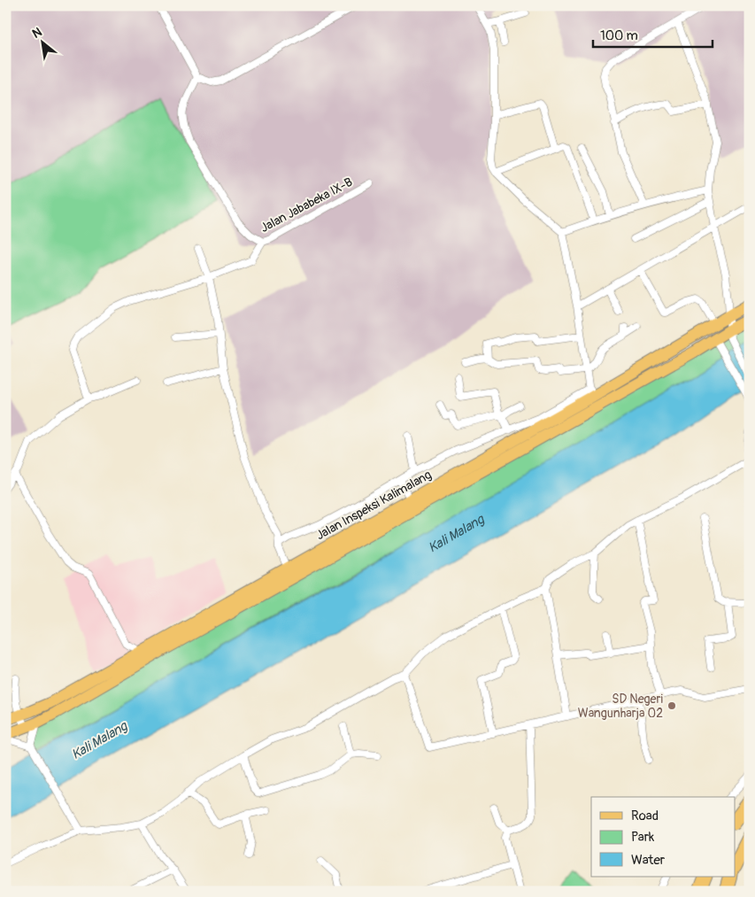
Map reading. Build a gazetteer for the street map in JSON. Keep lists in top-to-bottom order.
{
  "streets": {
    "main road": ["Jalan Inspeksi Kalimalang"],
    "street": ["Jalan Jababeka IX-B"]
  },
  "water": ["Kali Malang"],
  "places": ["SD Negeri Wangunharja 02"],
  "legend": ["Road", "Park", "Water"],
  "scale_bar": "100 m",
  "north": "top left"
}
